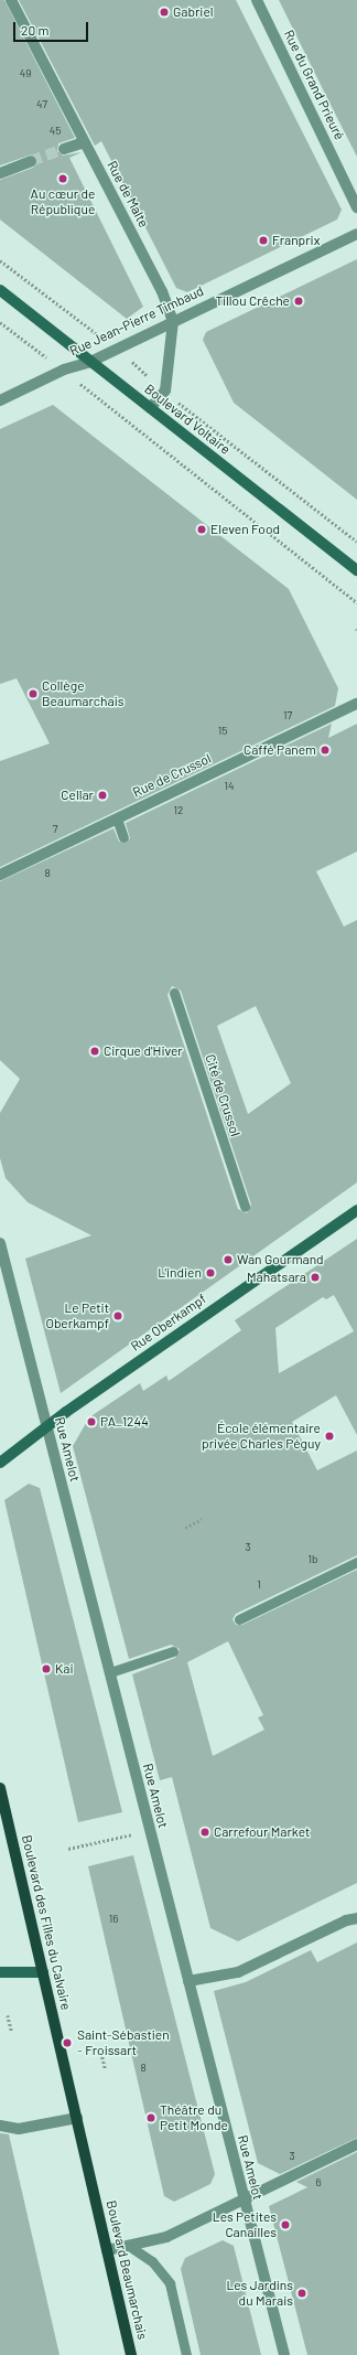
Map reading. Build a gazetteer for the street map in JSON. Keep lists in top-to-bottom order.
{
  "streets": {
    "main road": ["Boulevard des Filles du Calvaire", "Boulevard Beaumarchais"],
    "street": [
      "Rue du Grand Prieuré",
      "Rue de Malte",
      "Rue Jean-Pierre Timbaud",
      "Boulevard Voltaire",
      "Rue de Crussol",
      "Rue Oberkampf",
      "Rue Amelot"
    ],
    "lane": ["Cité de Crussol"]
  },
  "crossings": [
    ["Rue de Malte", "Rue Jean-Pierre Timbaud"],
    ["Rue de Malte", "Boulevard Voltaire"],
    ["Rue Jean-Pierre Timbaud", "Boulevard Voltaire"],
    ["Rue Oberkampf", "Rue Amelot"],
    ["Boulevard des Filles du Calvaire", "Boulevard Beaumarchais"]
  ],
  "places": [
    "Gabriel",
    "Au cœur de République",
    "Franprix",
    "Tillou Crêche",
    "Eleven Food",
    "Collège Beaumarchais",
    "Caffé Panem",
    "Cellar",
    "Cirque d'Hiver",
    "Wan Gourmand",
    "L'indien",
    "Mahatsara",
    "Le Petit Oberkampf",
    "PA_1244",
    "École élémentaire privée Charles Péguy",
    "Kai",
    "Carrefour Market",
    "Saint-Sébastien - Froissart",
    "Théâtre du Petit Monde",
    "Les Petites Canailles",
    "Les Jardins du Marais"
  ],
  "house_numbers": [
    "49",
    "47",
    "45",
    "17",
    "15",
    "14",
    "12",
    "7",
    "8",
    "3",
    "1b",
    "1",
    "16",
    "8",
    "3",
    "6"
  ],
  "scale_bar": "20 m"
}
